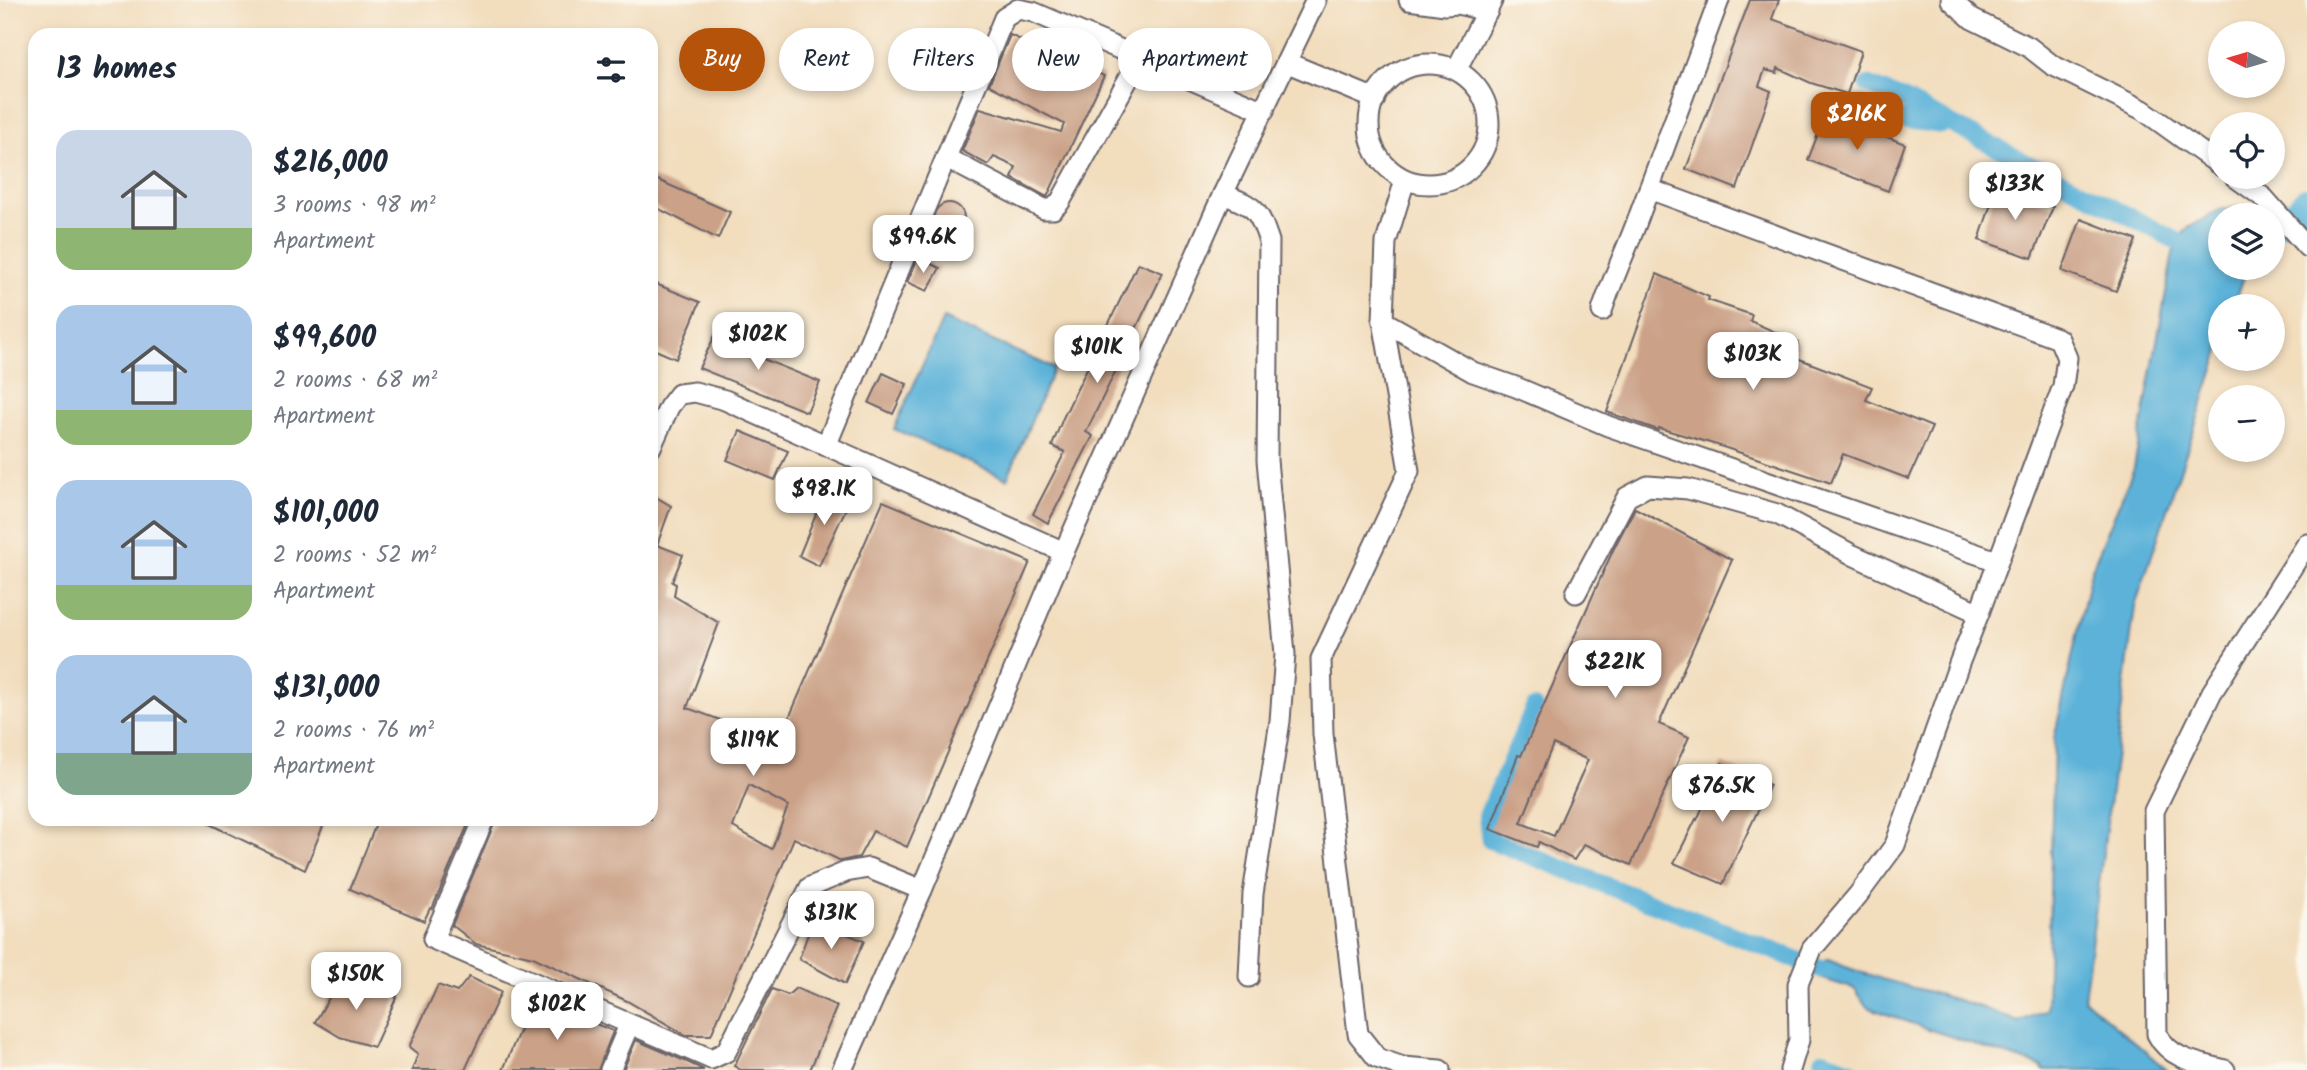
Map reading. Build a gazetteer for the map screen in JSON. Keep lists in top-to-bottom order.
{
  "north": "left",
  "page": {
    "map_buttons": ["+", "−"],
    "chip": [
      "Buy",
      "Rent",
      "Filters",
      "New",
      "Apartment"
    ],
    "heading": "13 homes",
    "price": [
      "$216K",
      "$133K",
      "$99.6K",
      "$102K",
      "$101K",
      "$103K",
      "$98.1K",
      "$221K",
      "$119K",
      "$76.5K",
      "$131K",
      "$150K",
      "$102K"
    ],
    "list": [
      {
        "name": "$216,000",
        "note": "3 rooms · 98 m² · Apartment"
      },
      {
        "name": "$99,600",
        "note": "2 rooms · 68 m² · Apartment"
      },
      {
        "name": "$101,000",
        "note": "2 rooms · 52 m² · Apartment"
      },
      {
        "name": "$131,000",
        "note": "2 rooms · 76 m² · Apartment"
      }
    ]
  }
}
